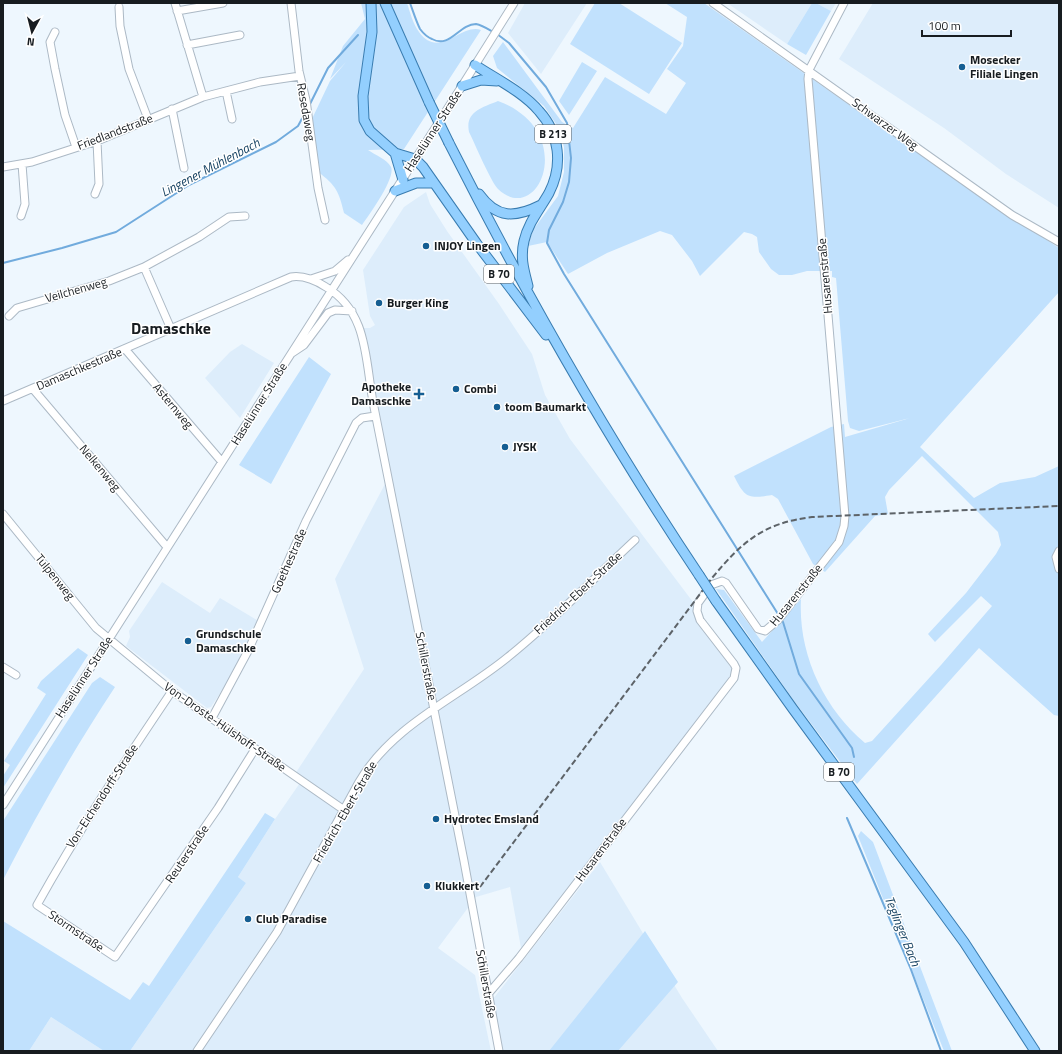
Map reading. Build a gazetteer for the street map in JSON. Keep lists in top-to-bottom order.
{
  "streets": {
    "main road": ["B 213", "B 70"],
    "street": [
      "Resedaweg",
      "Schwarzer Weg",
      "Haselünner Straße",
      "Friedlandstraße",
      "Husarenstraße",
      "Veilchenweg",
      "Damaschkestraße",
      "Asternweg",
      "Nelkenweg",
      "Goethestraße",
      "Tulpenweg",
      "Friedrich-Ebert-Straße",
      "Schillerstraße",
      "Von-Droste-Hülshoff-Straße",
      "Von-Eichendorff-Straße",
      "Reuterstraße",
      "Stormstraße"
    ]
  },
  "crossings": [
    ["Resedaweg", "Friedlandstraße"],
    ["Schwarzer Weg", "Husarenstraße"],
    ["Haselünner Straße", "B 213"],
    ["Haselünner Straße", "B 70"],
    ["Haselünner Straße", "Damaschkestraße"],
    ["Haselünner Straße", "Asternweg"],
    ["Haselünner Straße", "Nelkenweg"],
    ["Haselünner Straße", "Tulpenweg"],
    ["Haselünner Straße", "Schillerstraße"],
    ["Haselünner Straße", "Von-Droste-Hülshoff-Straße"],
    ["Husarenstraße", "Schillerstraße"],
    ["Damaschkestraße", "Asternweg"],
    ["Damaschkestraße", "Nelkenweg"],
    ["Damaschkestraße", "Schillerstraße"],
    ["Goethestraße", "Schillerstraße"],
    ["Goethestraße", "Von-Droste-Hülshoff-Straße"],
    ["Tulpenweg", "Von-Droste-Hülshoff-Straße"],
    ["Friedrich-Ebert-Straße", "Schillerstraße"],
    ["Friedrich-Ebert-Straße", "Von-Droste-Hülshoff-Straße"],
    ["Von-Droste-Hülshoff-Straße", "Von-Eichendorff-Straße"],
    ["Von-Droste-Hülshoff-Straße", "Reuterstraße"],
    ["Von-Eichendorff-Straße", "Stormstraße"],
    ["Reuterstraße", "Stormstraße"]
  ],
  "districts": ["Damaschke"],
  "water": ["Lingener Mühlenbach", "Teglinger Bach"],
  "places": {
    "other": [
      "Mosecker Filiale Lingen",
      "INJOY Lingen",
      "Burger King",
      "Combi",
      "toom Baumarkt",
      "JYSK",
      "Grundschule Damaschke",
      "Hydrotec Emsland",
      "Klukkert",
      "Club Paradise"
    ],
    "health": ["Apotheke Damaschke"]
  },
  "scale_bar": "100 m",
  "north": "bottom"
}
